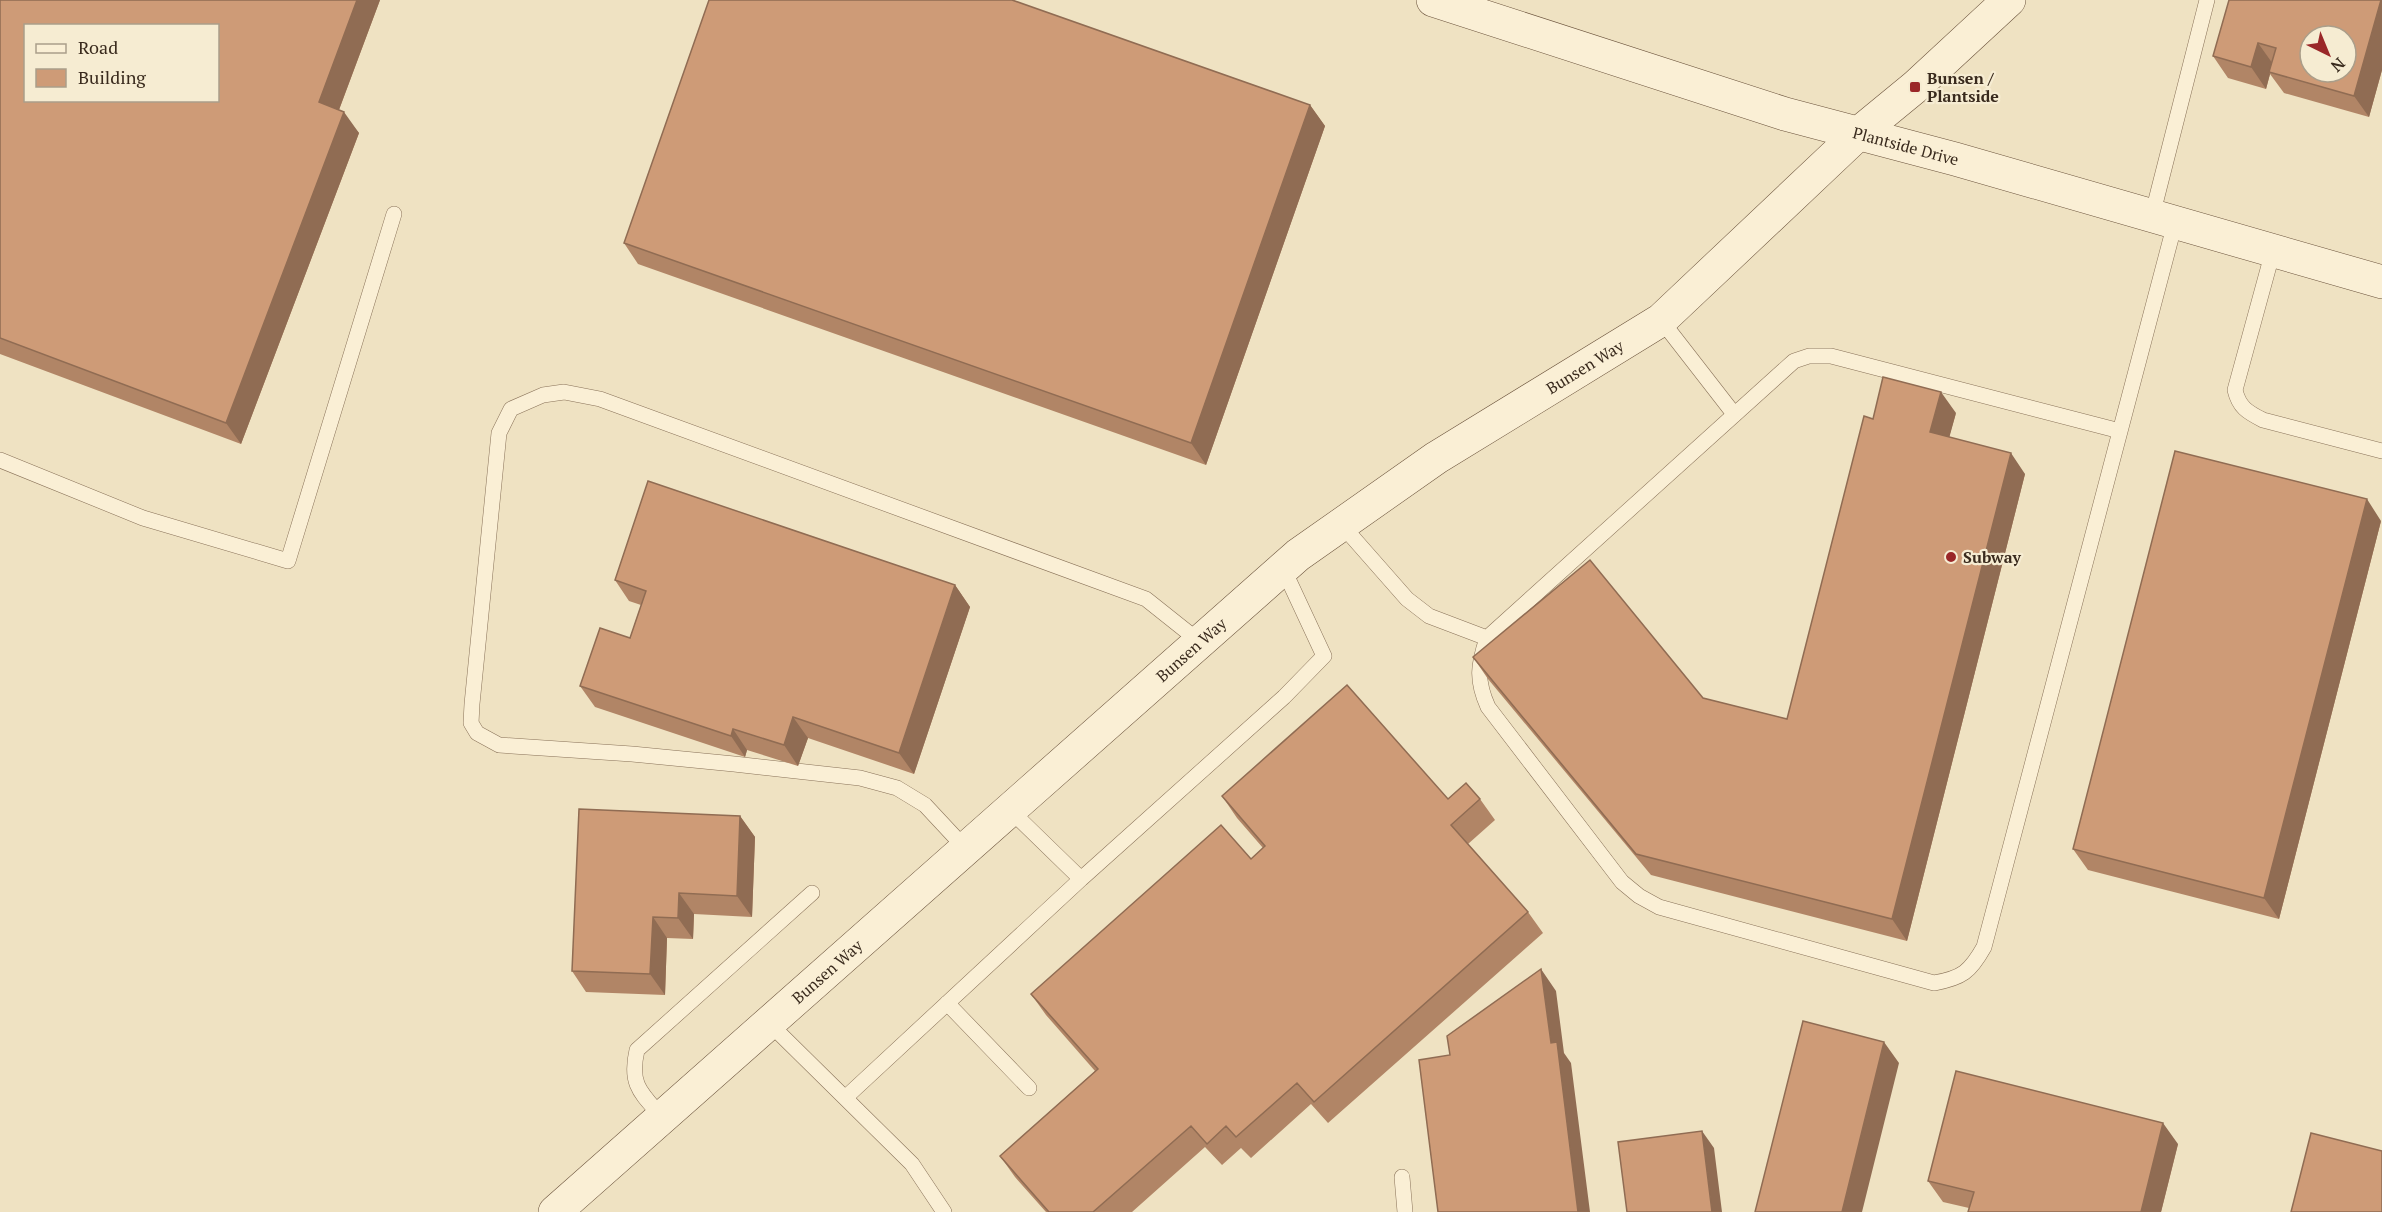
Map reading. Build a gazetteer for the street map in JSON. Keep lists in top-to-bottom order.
{
  "streets": {
    "street": ["Plantside Drive", "Bunsen Way"]
  },
  "crossings": [
    ["Plantside Drive", "Bunsen Way"]
  ],
  "places": {
    "transit": ["Bunsen / Plantside"],
    "other": ["Subway"]
  },
  "legend": ["Road", "Building"],
  "north": "bottom right"
}
